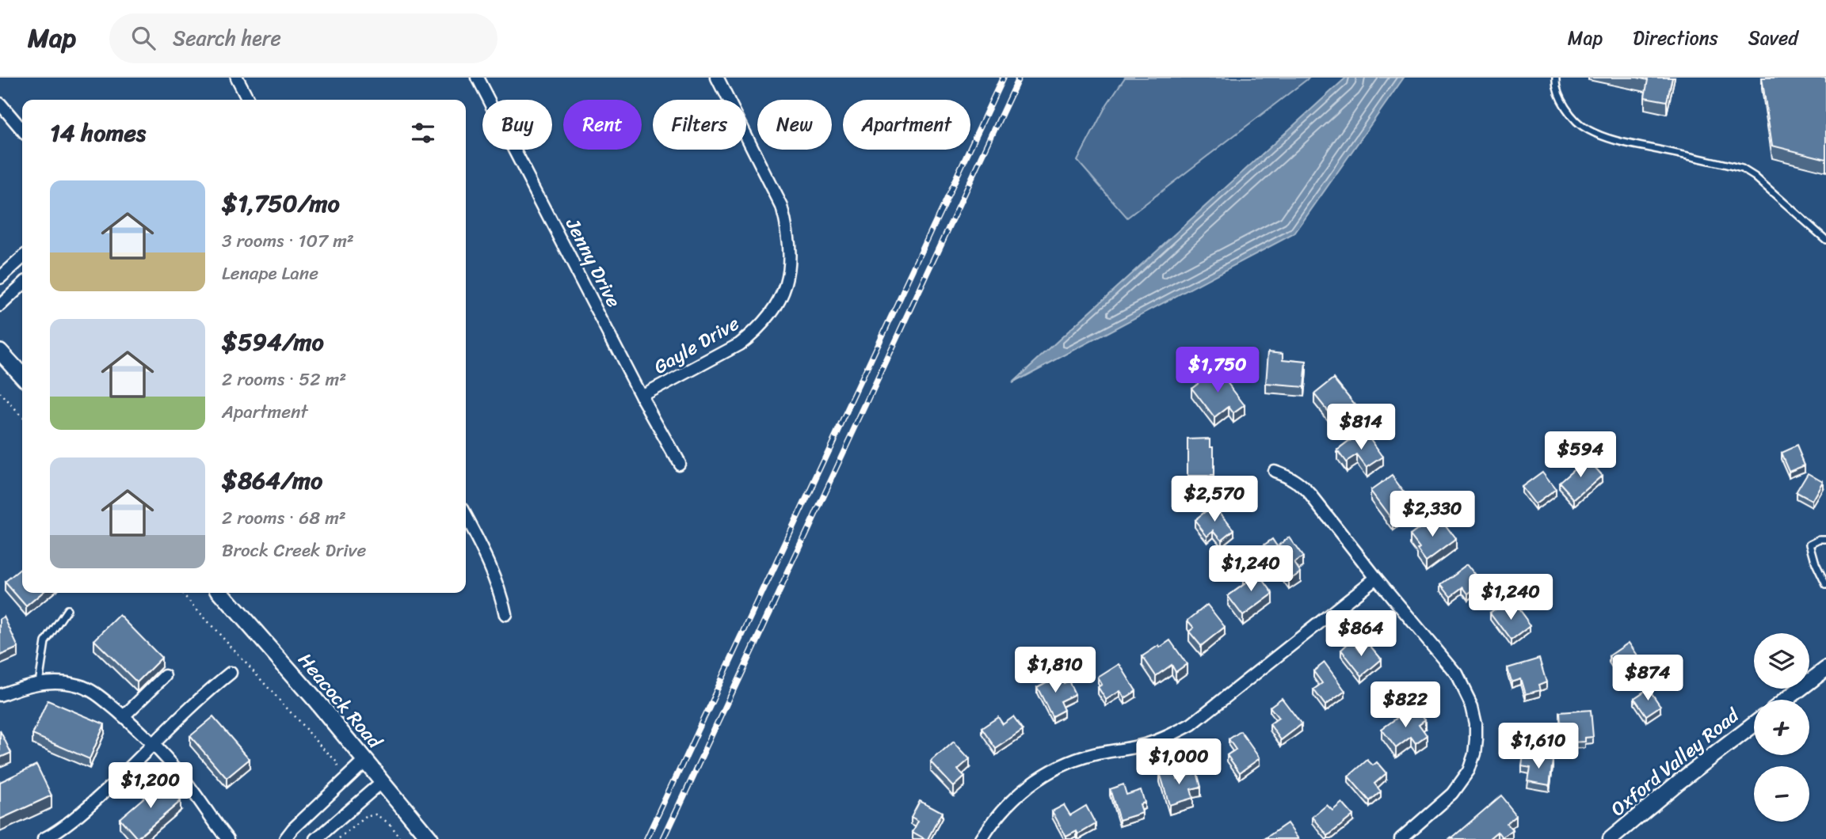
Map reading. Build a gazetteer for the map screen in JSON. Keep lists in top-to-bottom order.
{
  "streets": {
    "main road": ["Heacock Road"],
    "street": ["Jenny Drive", "Gayle Drive", "Oxford Valley Road"]
  },
  "crossings": [
    ["Jenny Drive", "Gayle Drive"]
  ],
  "page": {
    "header": "Map",
    "search": "Search here",
    "nav": ["Map", "Directions", "Saved"],
    "chip": [
      "Buy",
      "Rent",
      "Filters",
      "New",
      "Apartment"
    ],
    "heading": "14 homes",
    "list": [
      {
        "name": "$1,750/mo",
        "note": "3 rooms · 107 m² · Lenape Lane"
      },
      {
        "name": "$594/mo",
        "note": "2 rooms · 52 m² · Apartment"
      },
      {
        "name": "$864/mo",
        "note": "2 rooms · 68 m² · Brock Creek Drive"
      }
    ],
    "price": [
      "$1,750",
      "$814",
      "$594",
      "$2,570",
      "$2,330",
      "$1,240",
      "$1,240",
      "$864",
      "$1,810",
      "$874",
      "$822",
      "$1,610",
      "$1,000",
      "$1,200"
    ],
    "map_buttons": ["+", "−"]
  }
}
